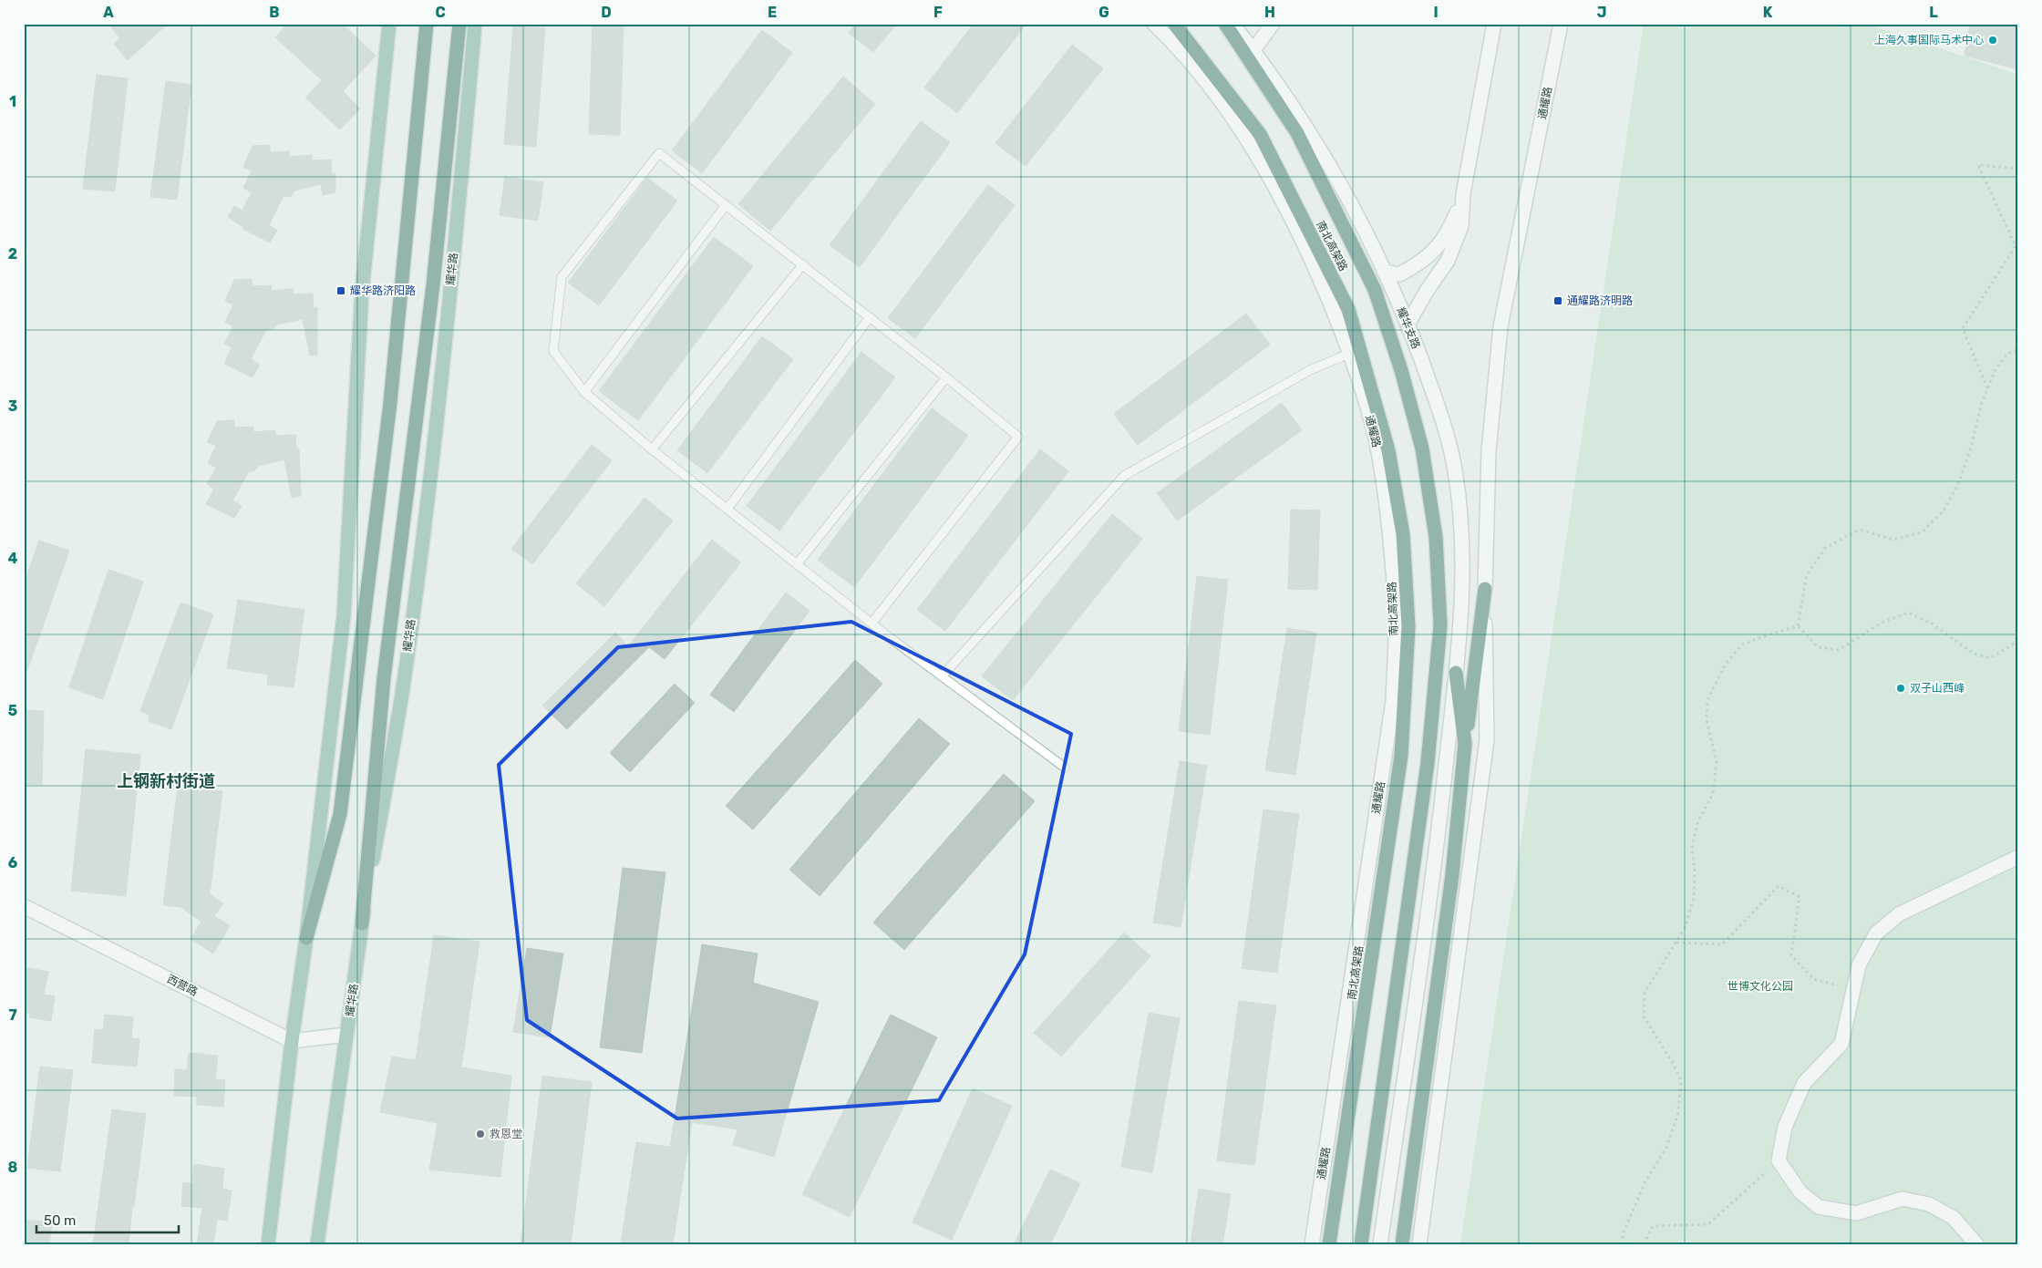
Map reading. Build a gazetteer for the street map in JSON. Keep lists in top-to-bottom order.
{
  "streets": {
    "highway": ["南北高架路"],
    "main road": ["耀华路"],
    "street": ["通耀路", "耀华支路", "西营路"]
  },
  "districts": ["上钢新村街道"],
  "parks": ["世博文化公园"],
  "places": {
    "other": ["上海久事国际马术中心", "双子山西峰", "救恩堂"],
    "transit": ["耀华路济阳路", "通耀路济明路"]
  },
  "scale_bar": "50 m",
  "grid": {
    "columns": [
      "A",
      "B",
      "C",
      "D",
      "E",
      "F",
      "G",
      "H",
      "I",
      "J",
      "K",
      "L"
    ],
    "rows": [
      "1",
      "2",
      "3",
      "4",
      "5",
      "6",
      "7",
      "8"
    ]
  }
}
